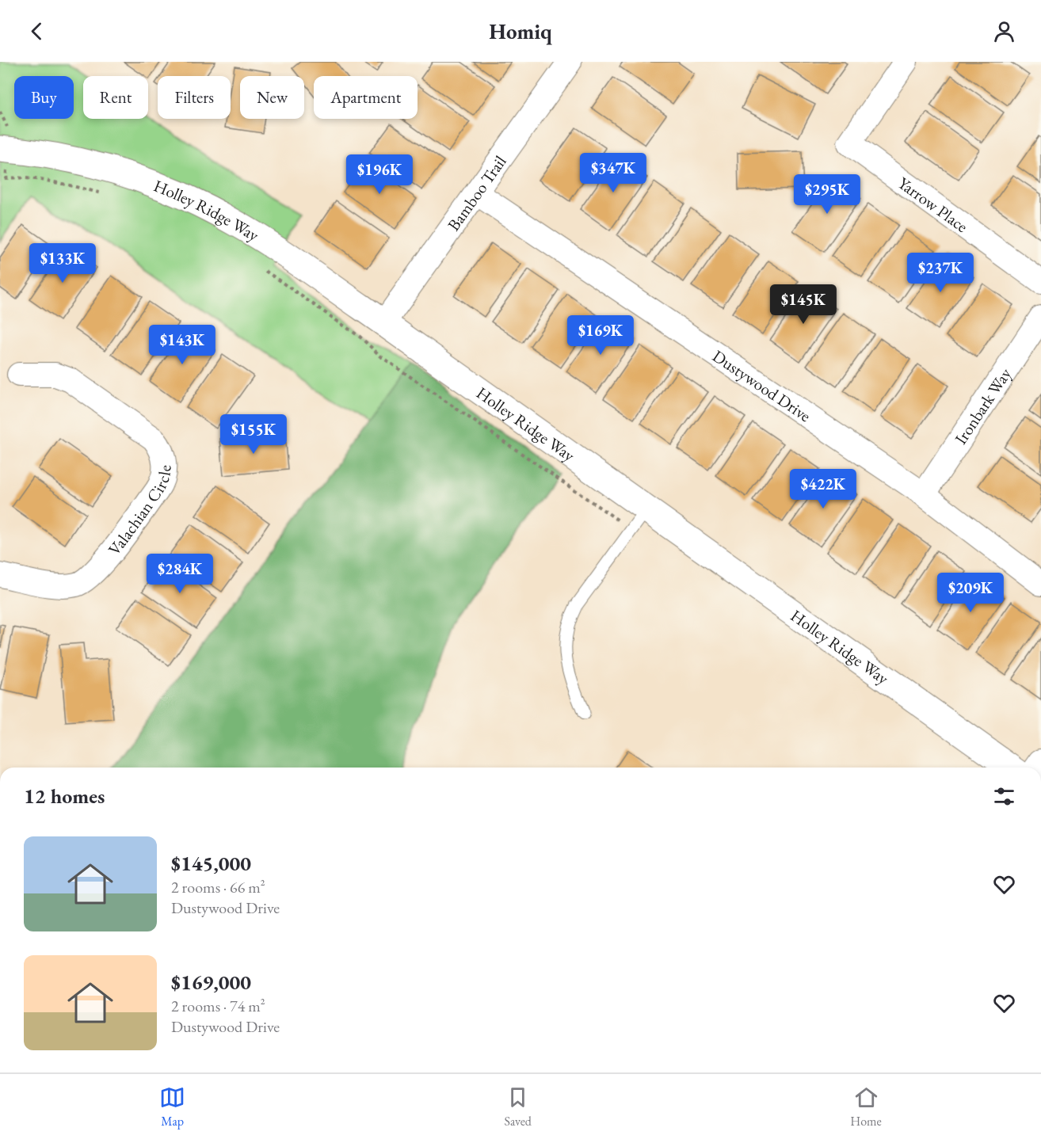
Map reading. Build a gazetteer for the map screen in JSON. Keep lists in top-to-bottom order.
{
  "streets": {
    "street": [
      "Bamboo Trail",
      "Yarrow Place",
      "Holley Ridge Way",
      "Dustywood Drive",
      "Ironbark Way",
      "Valachian Circle"
    ]
  },
  "crossings": [
    ["Bamboo Trail", "Holley Ridge Way"],
    ["Bamboo Trail", "Dustywood Drive"],
    ["Dustywood Drive", "Ironbark Way"]
  ],
  "page": {
    "header": "Homiq",
    "chip": [
      "Buy",
      "Rent",
      "Filters",
      "New",
      "Apartment"
    ],
    "price": [
      "$347K",
      "$196K",
      "$295K",
      "$133K",
      "$237K",
      "$145K",
      "$169K",
      "$143K",
      "$155K",
      "$422K",
      "$284K",
      "$209K"
    ],
    "heading": "12 homes",
    "list": [
      {
        "name": "$145,000",
        "note": "2 rooms · 66 m² · Dustywood Drive"
      },
      {
        "name": "$169,000",
        "note": "2 rooms · 74 m² · Dustywood Drive"
      }
    ],
    "tabs": ["Map", "Saved", "Home"]
  }
}
